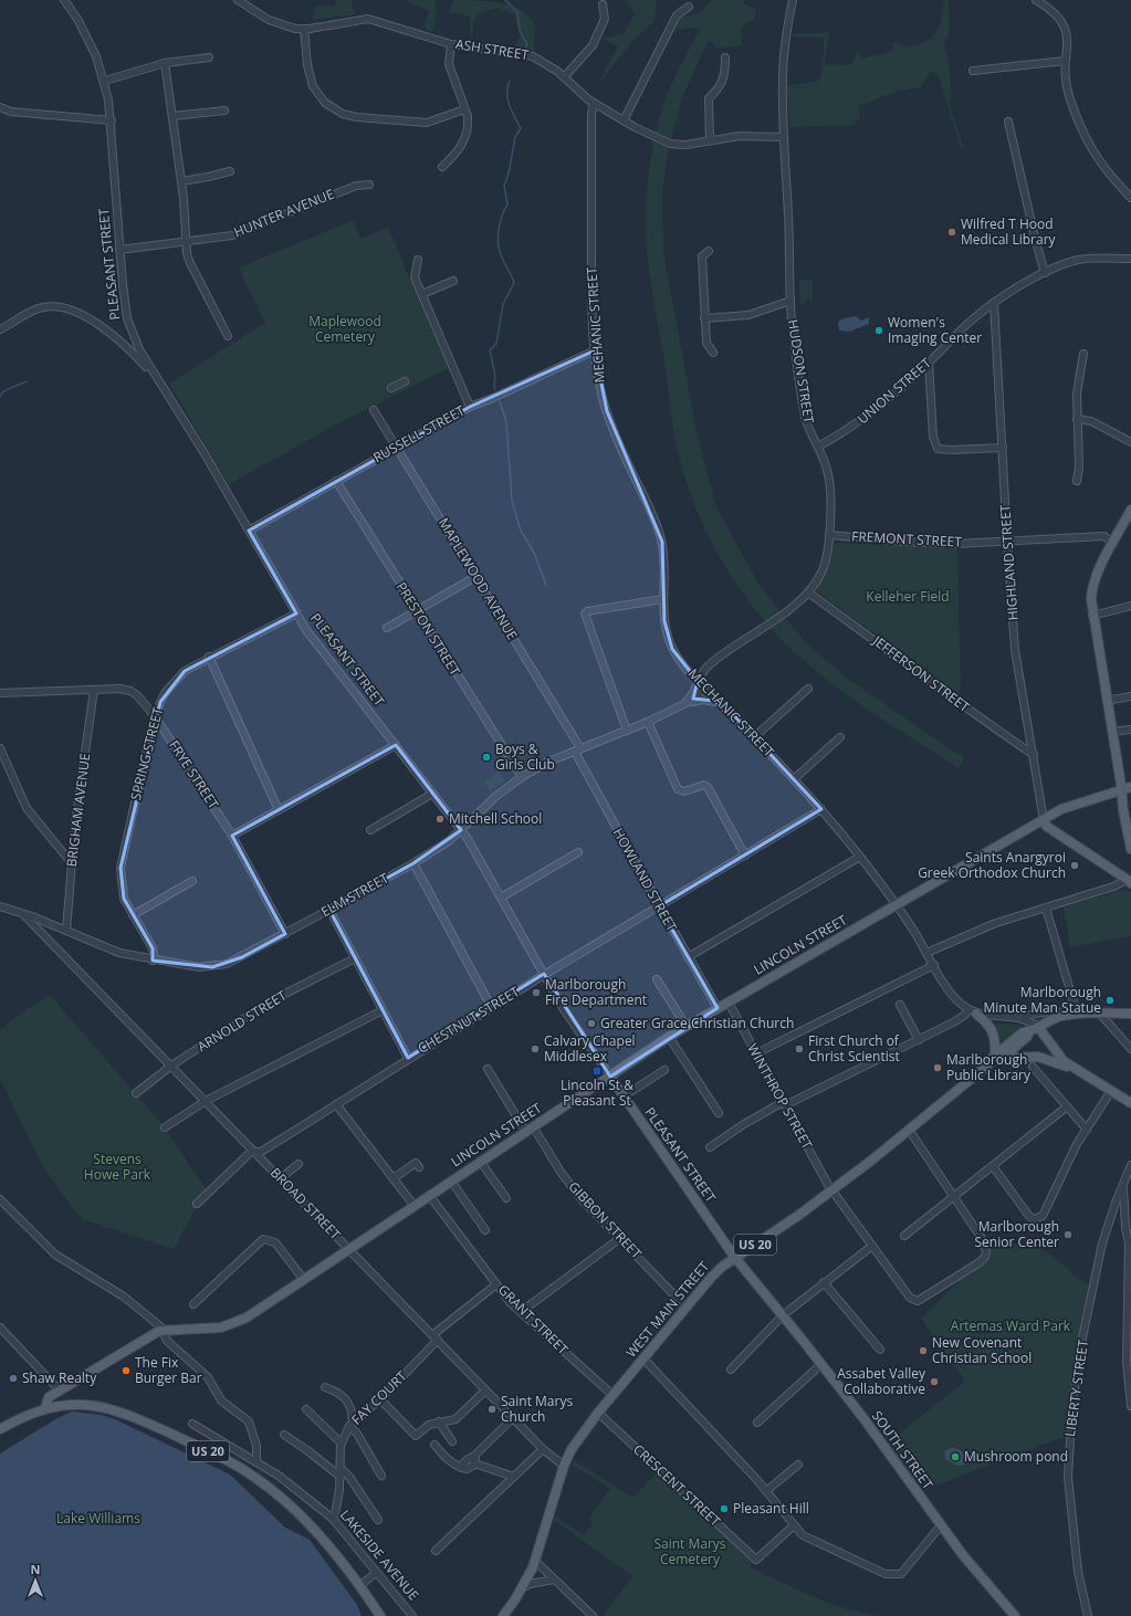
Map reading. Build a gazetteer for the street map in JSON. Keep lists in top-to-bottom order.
{
  "streets": {
    "main road": [
      "PLEASANT STREET",
      "LINCOLN STREET",
      "US 20",
      "WEST MAIN STREET",
      "SOUTH STREET"
    ],
    "street": [
      "ASH STREET",
      "HUNTER AVENUE",
      "MECHANIC STREET",
      "HUDSON STREET",
      "UNION STREET",
      "RUSSELL STREET",
      "FREMONT STREET",
      "HIGHLAND STREET",
      "MAPLEWOOD AVENUE",
      "PRESTON STREET",
      "JEFFERSON STREET",
      "SPRING STREET",
      "FRYE STREET",
      "BRIGHAM AVENUE",
      "HOWLAND STREET",
      "ELM STREET",
      "CHESTNUT STREET",
      "ARNOLD STREET",
      "WINTHROP STREET",
      "BROAD STREET",
      "GIBBON STREET",
      "GRANT STREET",
      "LIBERTY STREET",
      "FAY COURT",
      "CRESCENT STREET",
      "LAKESIDE AVENUE"
    ]
  },
  "crossings": [
    ["ASH STREET", "MECHANIC STREET"],
    ["ASH STREET", "HUDSON STREET"],
    ["HUNTER AVENUE", "PLEASANT STREET"],
    ["PLEASANT STREET", "RUSSELL STREET"],
    ["PLEASANT STREET", "SPRING STREET"],
    ["PLEASANT STREET", "ELM STREET"],
    ["PLEASANT STREET", "LINCOLN STREET"],
    ["PLEASANT STREET", "CHESTNUT STREET"],
    ["PLEASANT STREET", "WEST MAIN STREET"],
    ["PLEASANT STREET", "SOUTH STREET"],
    ["MECHANIC STREET", "HUDSON STREET"],
    ["MECHANIC STREET", "RUSSELL STREET"],
    ["MECHANIC STREET", "ELM STREET"],
    ["MECHANIC STREET", "LINCOLN STREET"],
    ["MECHANIC STREET", "CHESTNUT STREET"],
    ["HUDSON STREET", "UNION STREET"],
    ["HUDSON STREET", "FREMONT STREET"],
    ["HUDSON STREET", "JEFFERSON STREET"],
    ["HUDSON STREET", "ELM STREET"],
    ["UNION STREET", "HIGHLAND STREET"],
    ["RUSSELL STREET", "MAPLEWOOD AVENUE"],
    ["RUSSELL STREET", "PRESTON STREET"],
    ["FREMONT STREET", "HIGHLAND STREET"],
    ["HIGHLAND STREET", "JEFFERSON STREET"],
    ["HIGHLAND STREET", "LINCOLN STREET"],
    ["MAPLEWOOD AVENUE", "HOWLAND STREET"],
    ["MAPLEWOOD AVENUE", "ELM STREET"],
    ["PRESTON STREET", "ELM STREET"],
    ["SPRING STREET", "FRYE STREET"],
    ["SPRING STREET", "ELM STREET"],
    ["FRYE STREET", "BRIGHAM AVENUE"],
    ["FRYE STREET", "ELM STREET"],
    ["BRIGHAM AVENUE", "ELM STREET"],
    ["HOWLAND STREET", "ELM STREET"],
    ["HOWLAND STREET", "LINCOLN STREET"],
    ["HOWLAND STREET", "CHESTNUT STREET"],
    ["ELM STREET", "BROAD STREET"],
    ["LINCOLN STREET", "WINTHROP STREET"],
    ["LINCOLN STREET", "BROAD STREET"],
    ["LINCOLN STREET", "GIBBON STREET"],
    ["LINCOLN STREET", "GRANT STREET"],
    ["CHESTNUT STREET", "BROAD STREET"],
    ["ARNOLD STREET", "BROAD STREET"],
    ["WINTHROP STREET", "WEST MAIN STREET"],
    ["BROAD STREET", "WEST MAIN STREET"],
    ["BROAD STREET", "FAY COURT"],
    ["GIBBON STREET", "WEST MAIN STREET"],
    ["WEST MAIN STREET", "GRANT STREET"],
    ["WEST MAIN STREET", "SOUTH STREET"],
    ["WEST MAIN STREET", "CRESCENT STREET"],
    ["GRANT STREET", "FAY COURT"],
    ["FAY COURT", "LAKESIDE AVENUE"]
  ],
  "parks": [
    "Maplewood Cemetery",
    "Kelleher Field",
    "Stevens Howe Park",
    "Artemas Ward Park",
    "Lake Williams",
    "Saint Marys Cemetery"
  ],
  "places": {
    "other": [
      "Wilfred T Hood Medical Library",
      "Women's Imaging Center",
      "Boys & Girls Club",
      "Mitchell School",
      "Saints Anargyroi Greek Orthodox Church",
      "Marlborough Fire Department",
      "Marlborough Minute Man Statue",
      "Greater Grace Christian Church",
      "Calvary Chapel Middlesex",
      "First Church of Christ Scientist",
      "Marlborough Public Library",
      "Marlborough Senior Center",
      "New Covenant Christian School",
      "The Fix Burger Bar",
      "Shaw Realty",
      "Assabet Valley Collaborative",
      "Saint Marys Church",
      "Mushroom pond",
      "Pleasant Hill"
    ],
    "transit": ["Lincoln St & Pleasant St"]
  },
  "north": "top"
}
